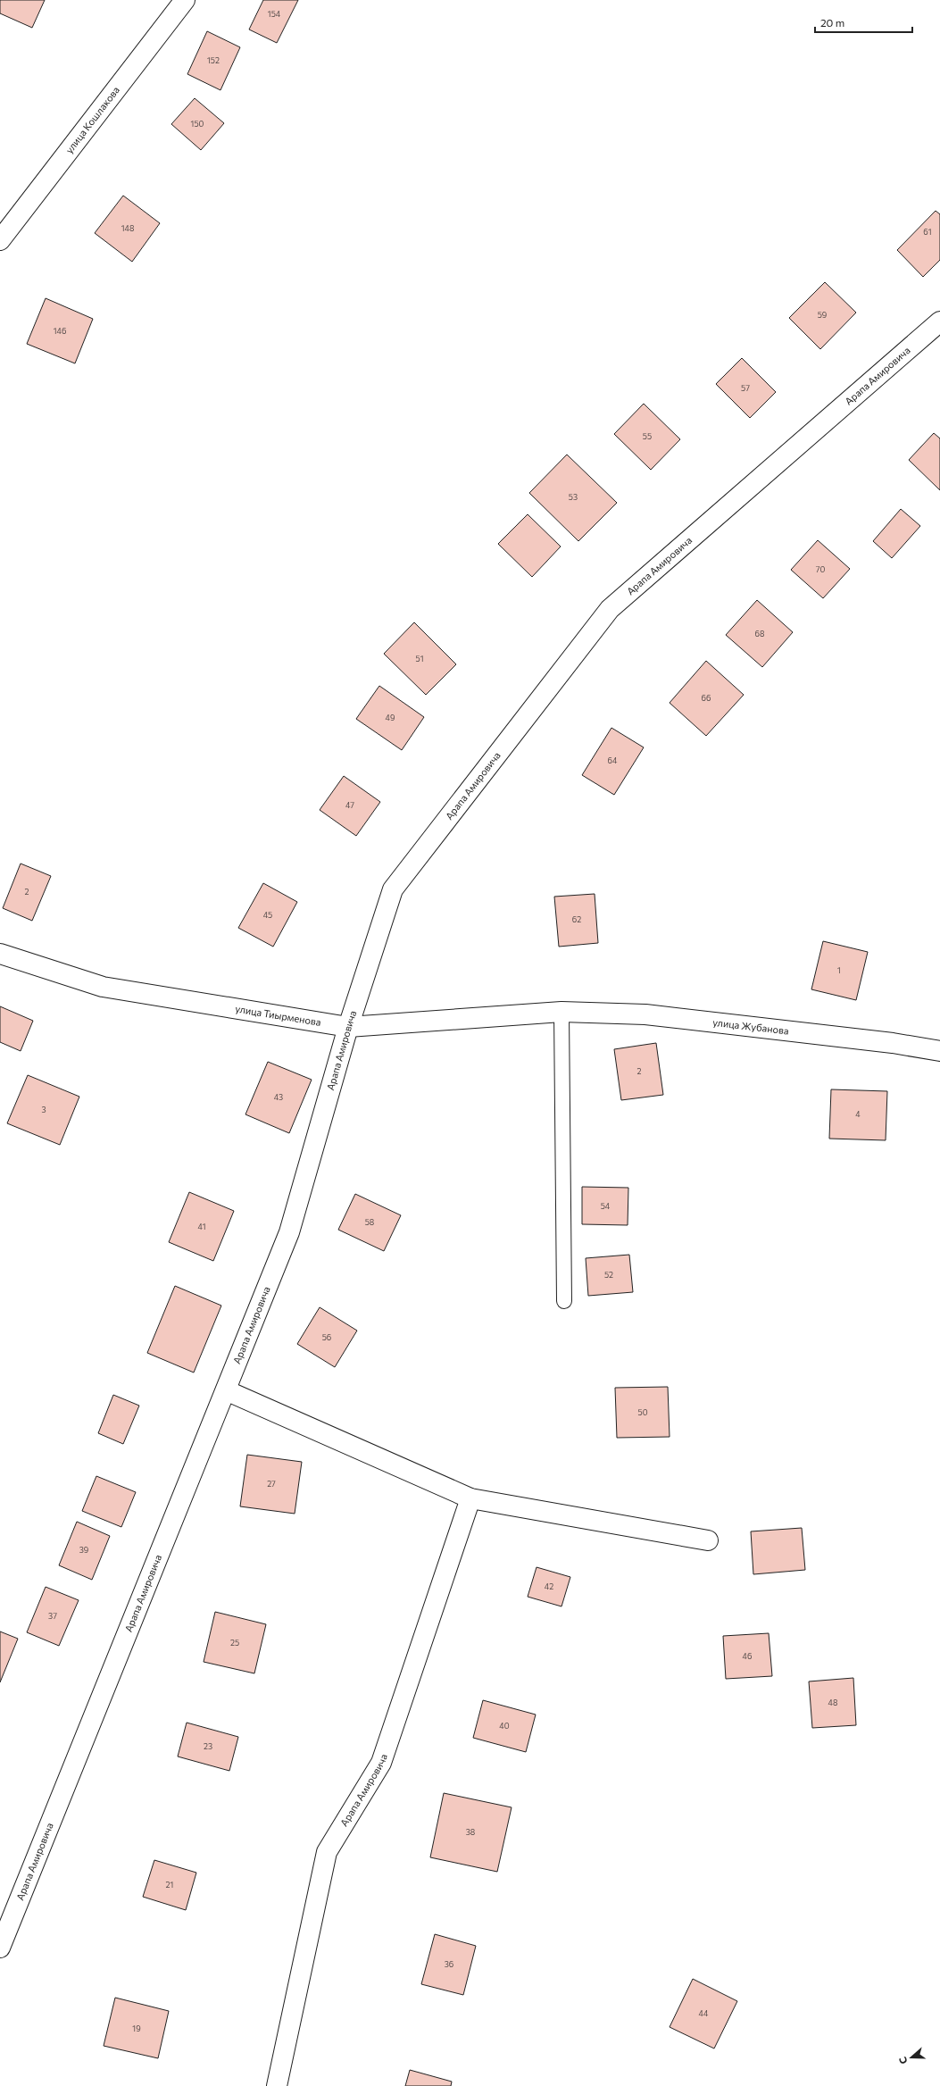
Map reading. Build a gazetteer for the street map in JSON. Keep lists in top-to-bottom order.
{
  "streets": {
    "street": [
      "улица Кошлакова",
      "Арапа Амировича",
      "улица Тиырменова",
      "улица Жубанова"
    ]
  },
  "crossings": [
    ["Арапа Амировича", "улица Тиырменова"],
    ["улица Тиырменова", "улица Жубанова"]
  ],
  "house_numbers": [
    "154",
    "152",
    "150",
    "148",
    "61",
    "59",
    "146",
    "57",
    "55",
    "53",
    "70",
    "68",
    "51",
    "66",
    "49",
    "64",
    "47",
    "2",
    "45",
    "62",
    "1",
    "2",
    "43",
    "3",
    "4",
    "54",
    "58",
    "41",
    "52",
    "56",
    "50",
    "27",
    "39",
    "42",
    "37",
    "25",
    "46",
    "48",
    "40",
    "23",
    "38",
    "21",
    "36",
    "44",
    "19"
  ],
  "scale_bar": "20 m",
  "north": "left"
}
